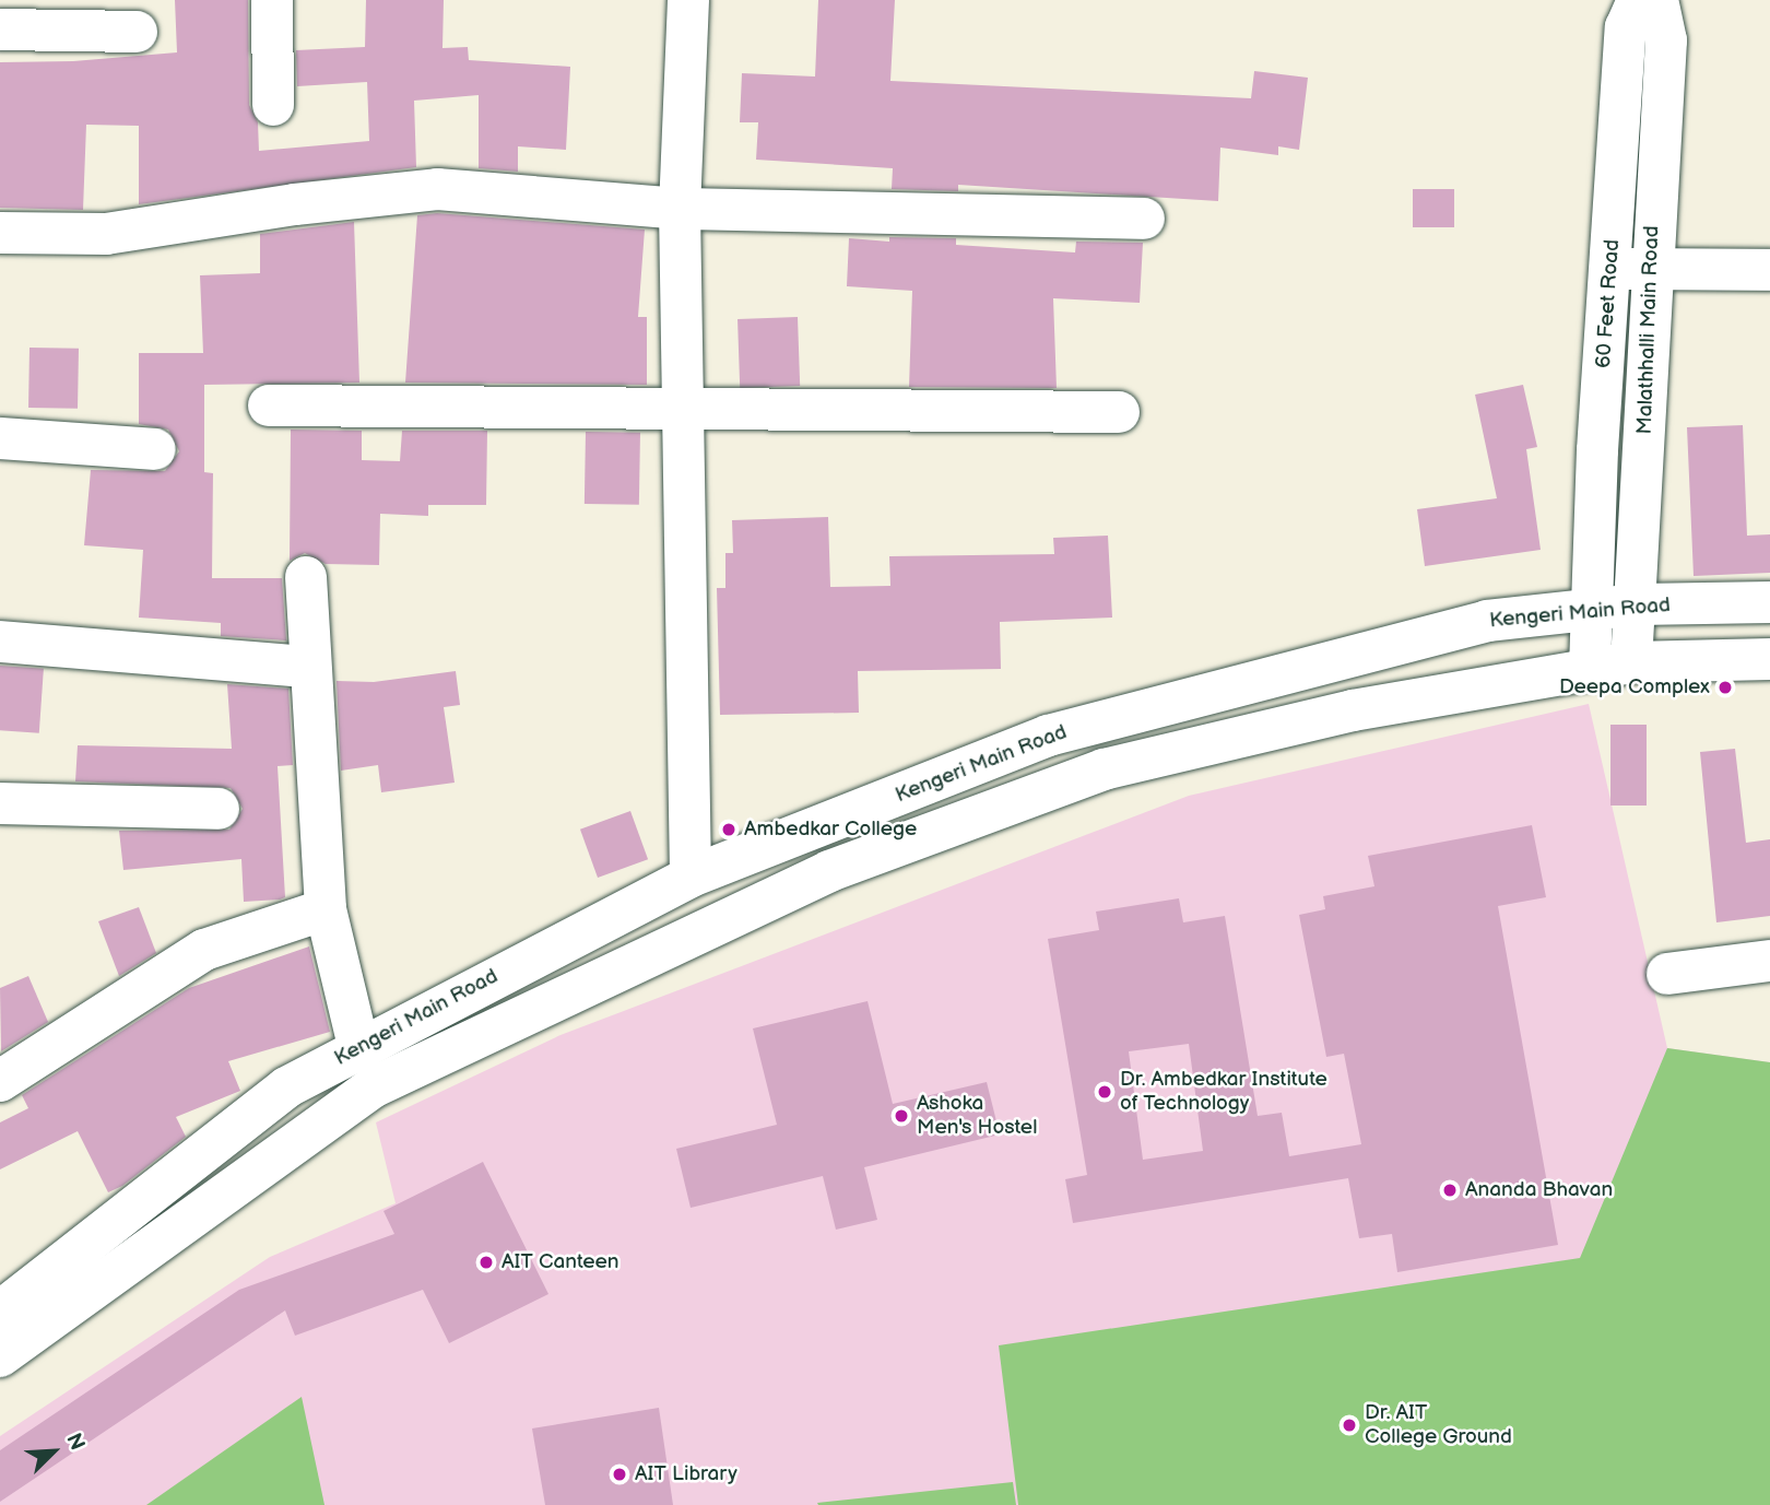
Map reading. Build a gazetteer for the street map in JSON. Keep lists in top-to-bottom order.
{
  "streets": {
    "main road": ["60 Feet Road", "Malathhalli Main Road", "Kengeri Main Road"]
  },
  "crossings": [
    ["60 Feet Road", "Malathhalli Main Road"],
    ["60 Feet Road", "Kengeri Main Road"],
    ["Malathhalli Main Road", "Kengeri Main Road"]
  ],
  "places": [
    "Deepa Complex",
    "Ambedkar College",
    "Dr. Ambedkar Institute of Technology",
    "Ashoka Men's Hostel",
    "Ananda Bhavan",
    "AIT Canteen",
    "Dr. AIT College Ground",
    "AIT Library"
  ],
  "north": "top right"
}
